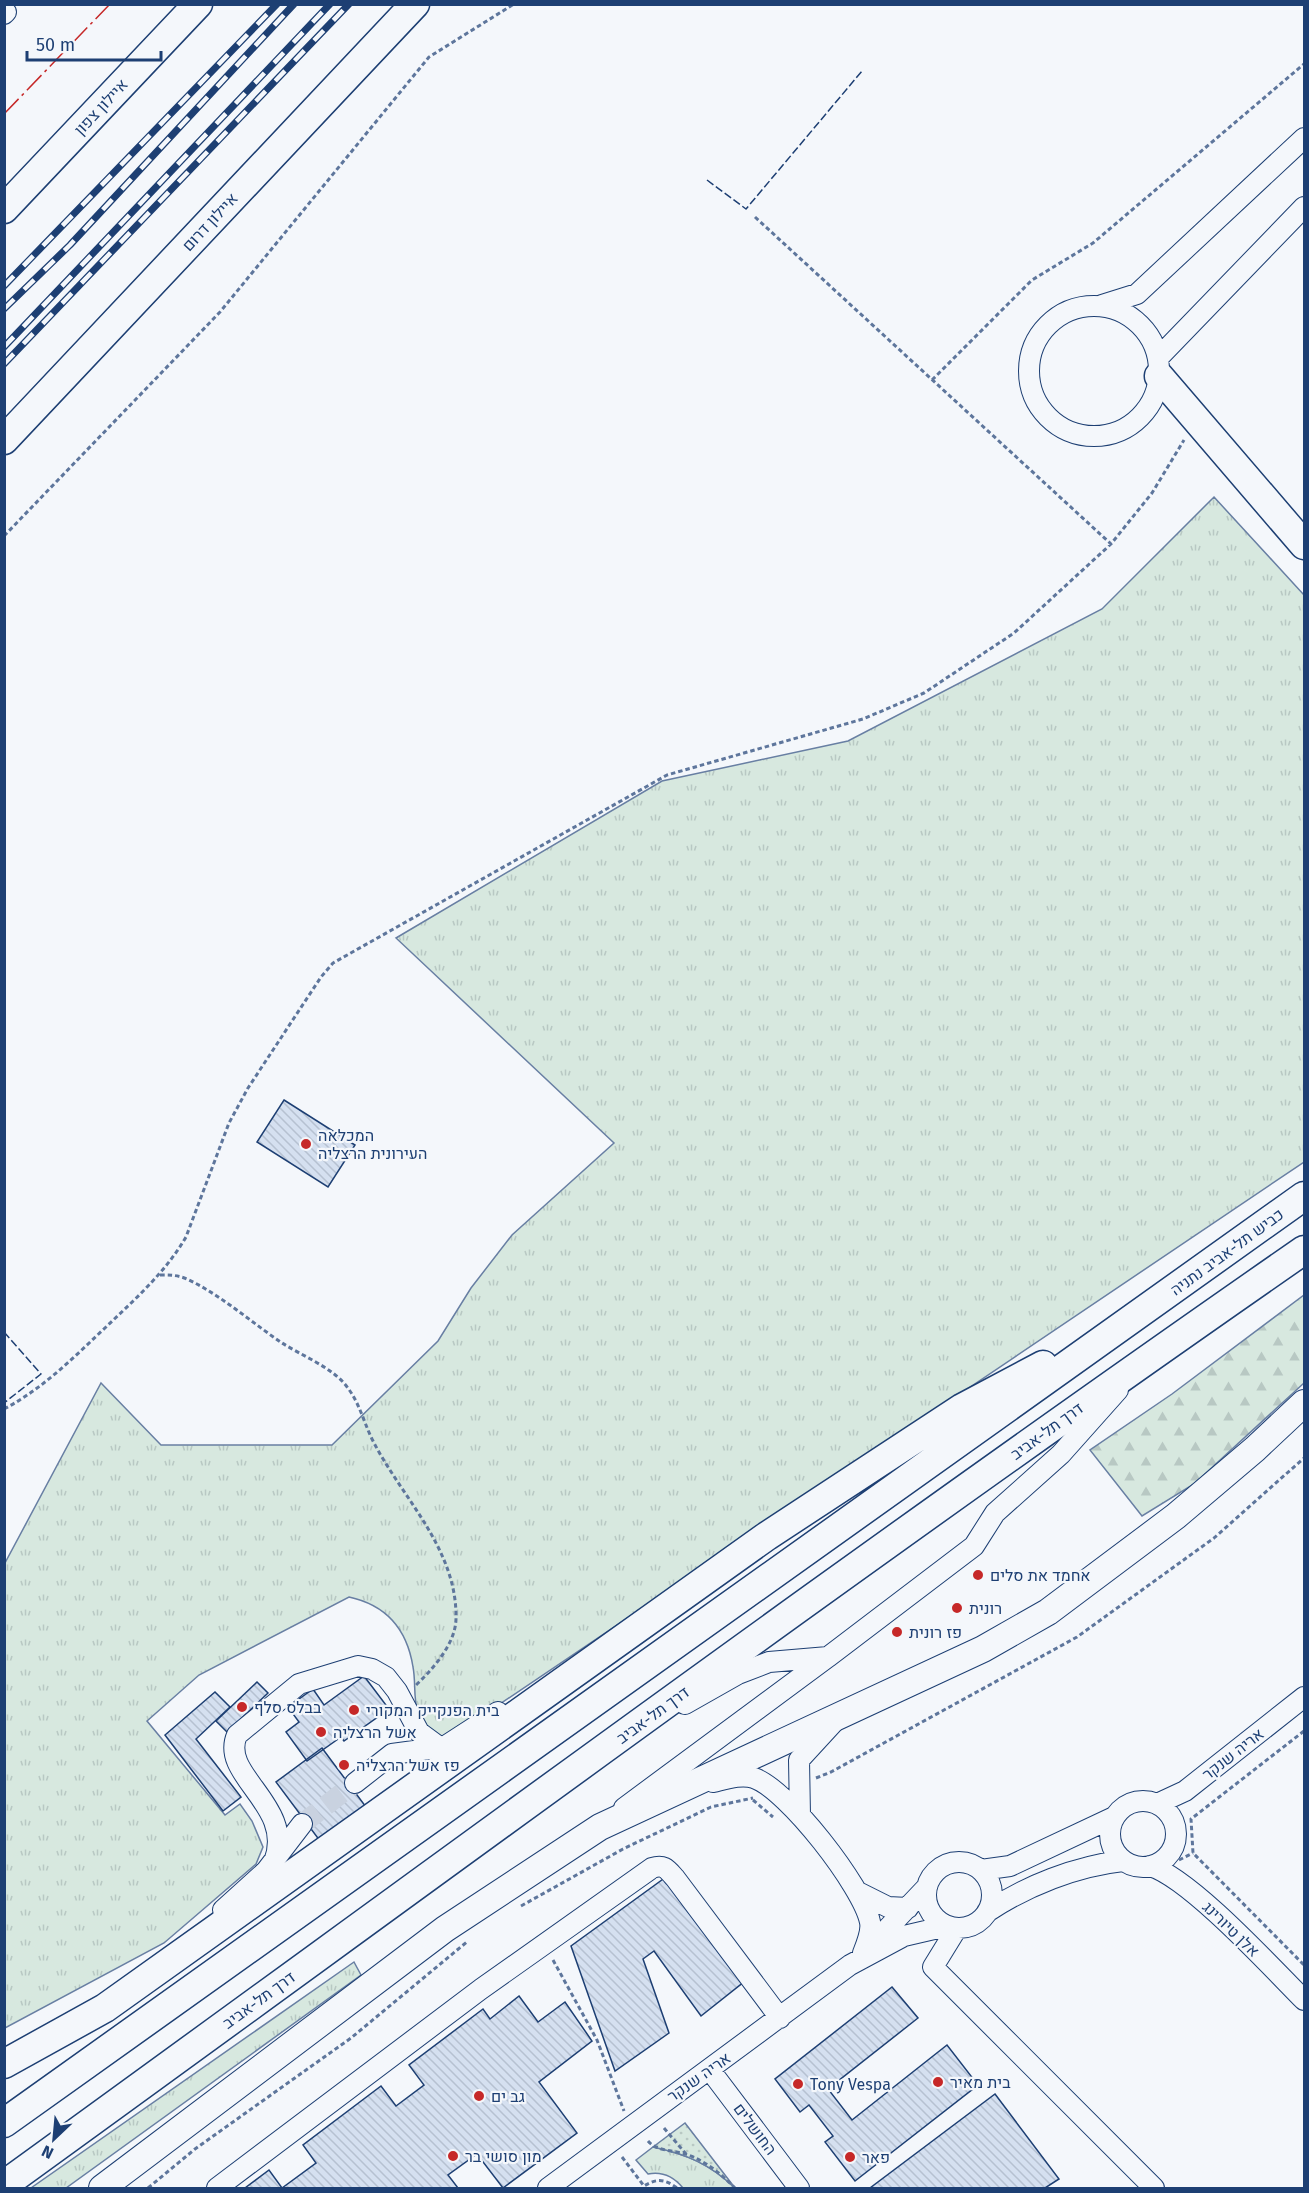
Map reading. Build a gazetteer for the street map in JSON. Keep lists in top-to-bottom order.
{
  "streets": {
    "highway": [
      "איילון צפון",
      "איילון דרום",
      "כביש תל-אביב נתניה",
      "דרך תל-אביב"
    ],
    "street": ["אריה שנקר", "אלן טיורינג", "החושלים"]
  },
  "crossings": [
    ["אריה שנקר", "אלן טיורינג"],
    ["אריה שנקר", "החושלים"]
  ],
  "places": [
    "המכלאה העירונית הרצליה",
    "אחמד את סלים",
    "רונית",
    "פז רונית",
    "בבלס סלף",
    "בית הפנקייק המקורי",
    "אשל הרצליה",
    "פז אשל הרצליה",
    "בית מאיר",
    "Tony Vespa",
    "גב ים",
    "מון סושי בר",
    "פאר"
  ],
  "scale_bar": "50 m",
  "north": "bottom left"
}
